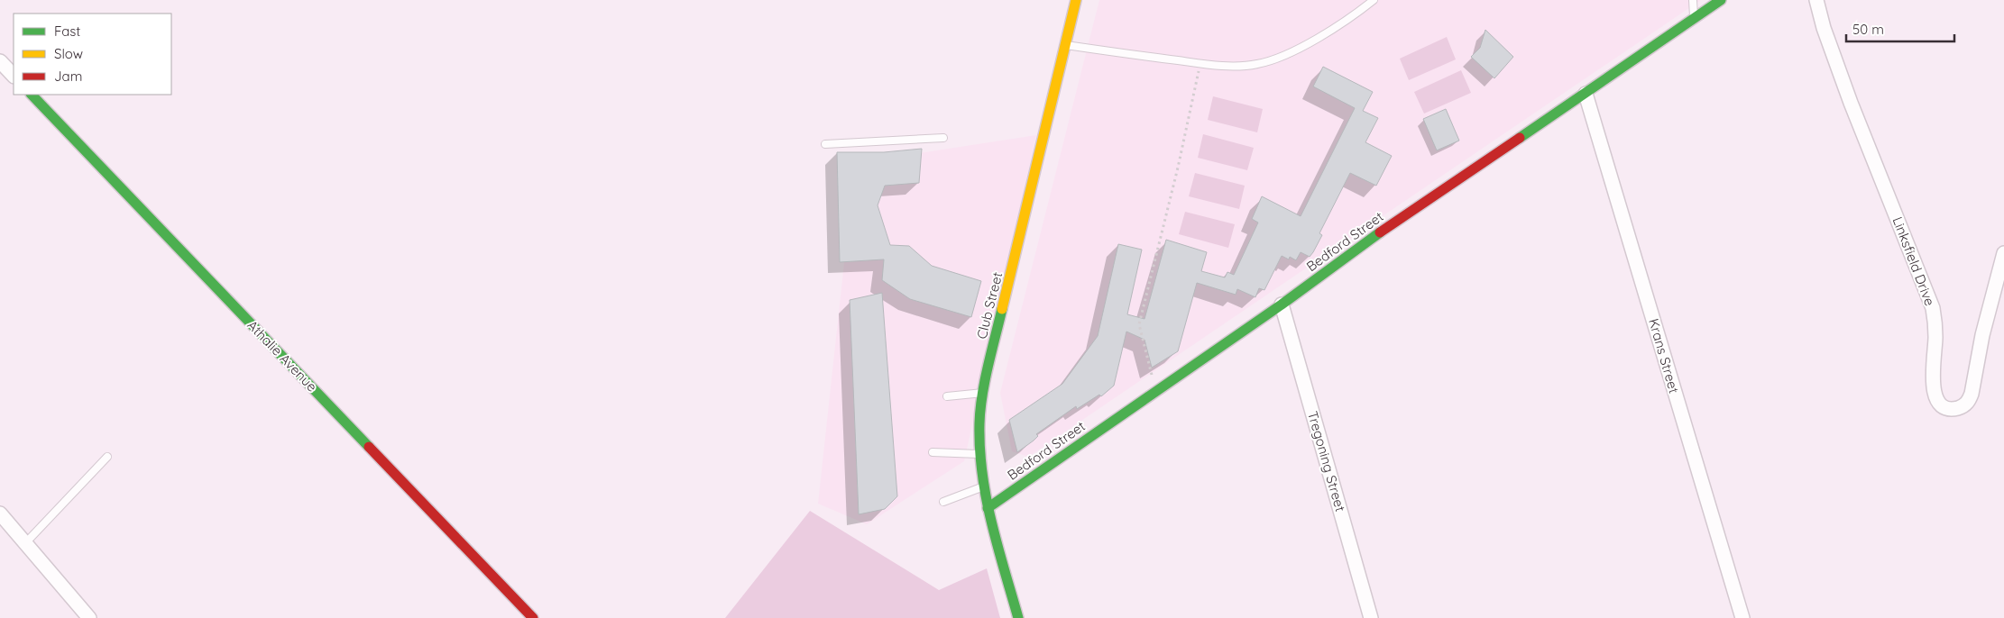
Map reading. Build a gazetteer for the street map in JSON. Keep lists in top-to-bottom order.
{
  "streets": {
    "street": [
      "Bedford Street",
      "Linksfield Drive",
      "Club Street",
      "Athalie Avenue",
      "Krans Street",
      "Tregoning Street"
    ]
  },
  "crossings": [
    ["Bedford Street", "Club Street"],
    ["Bedford Street", "Krans Street"],
    ["Bedford Street", "Tregoning Street"]
  ],
  "legend": ["Fast", "Slow", "Jam"],
  "scale_bar": "50 m"
}
